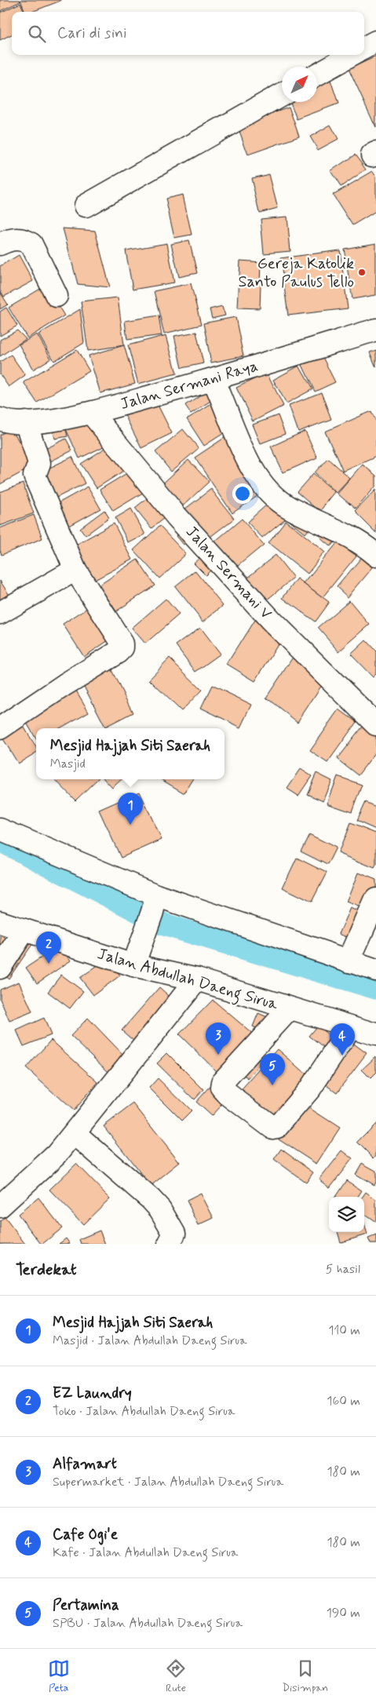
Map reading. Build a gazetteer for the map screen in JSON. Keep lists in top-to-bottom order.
{
  "streets": {
    "street": ["Jalan Sermani Raya", "Jalan Sermani V", "Jalan Abdullah Daeng Sirua"]
  },
  "crossings": [
    ["Jalan Sermani Raya", "Jalan Sermani V"]
  ],
  "places": ["Gereja Katolik Santo Paulus Tello"],
  "north": "top right",
  "page": {
    "search": "Cari di sini",
    "popup": ["Mesjid Hajjah Siti Saerah", "Masjid"],
    "pins": [
      "1",
      "2",
      "3",
      "4",
      "5"
    ],
    "heading": ["Terdekat", "5 hasil"],
    "list": [
      {
        "mark": "1",
        "name": "Mesjid Hajjah Siti Saerah",
        "note": "Masjid · Jalan Abdullah Daeng Sirua",
        "value": "110 m"
      },
      {
        "mark": "2",
        "name": "EZ Laundry",
        "note": "Toko · Jalan Abdullah Daeng Sirua",
        "value": "160 m"
      },
      {
        "mark": "3",
        "name": "Alfamart",
        "note": "Supermarket · Jalan Abdullah Daeng Sirua",
        "value": "180 m"
      },
      {
        "mark": "4",
        "name": "Cafe Ogi'e",
        "note": "Kafe · Jalan Abdullah Daeng Sirua",
        "value": "180 m"
      },
      {
        "mark": "5",
        "name": "Pertamina",
        "note": "SPBU · Jalan Abdullah Daeng Sirua",
        "value": "190 m"
      }
    ],
    "nav": ["Peta", "Rute", "Disimpan"]
  }
}
